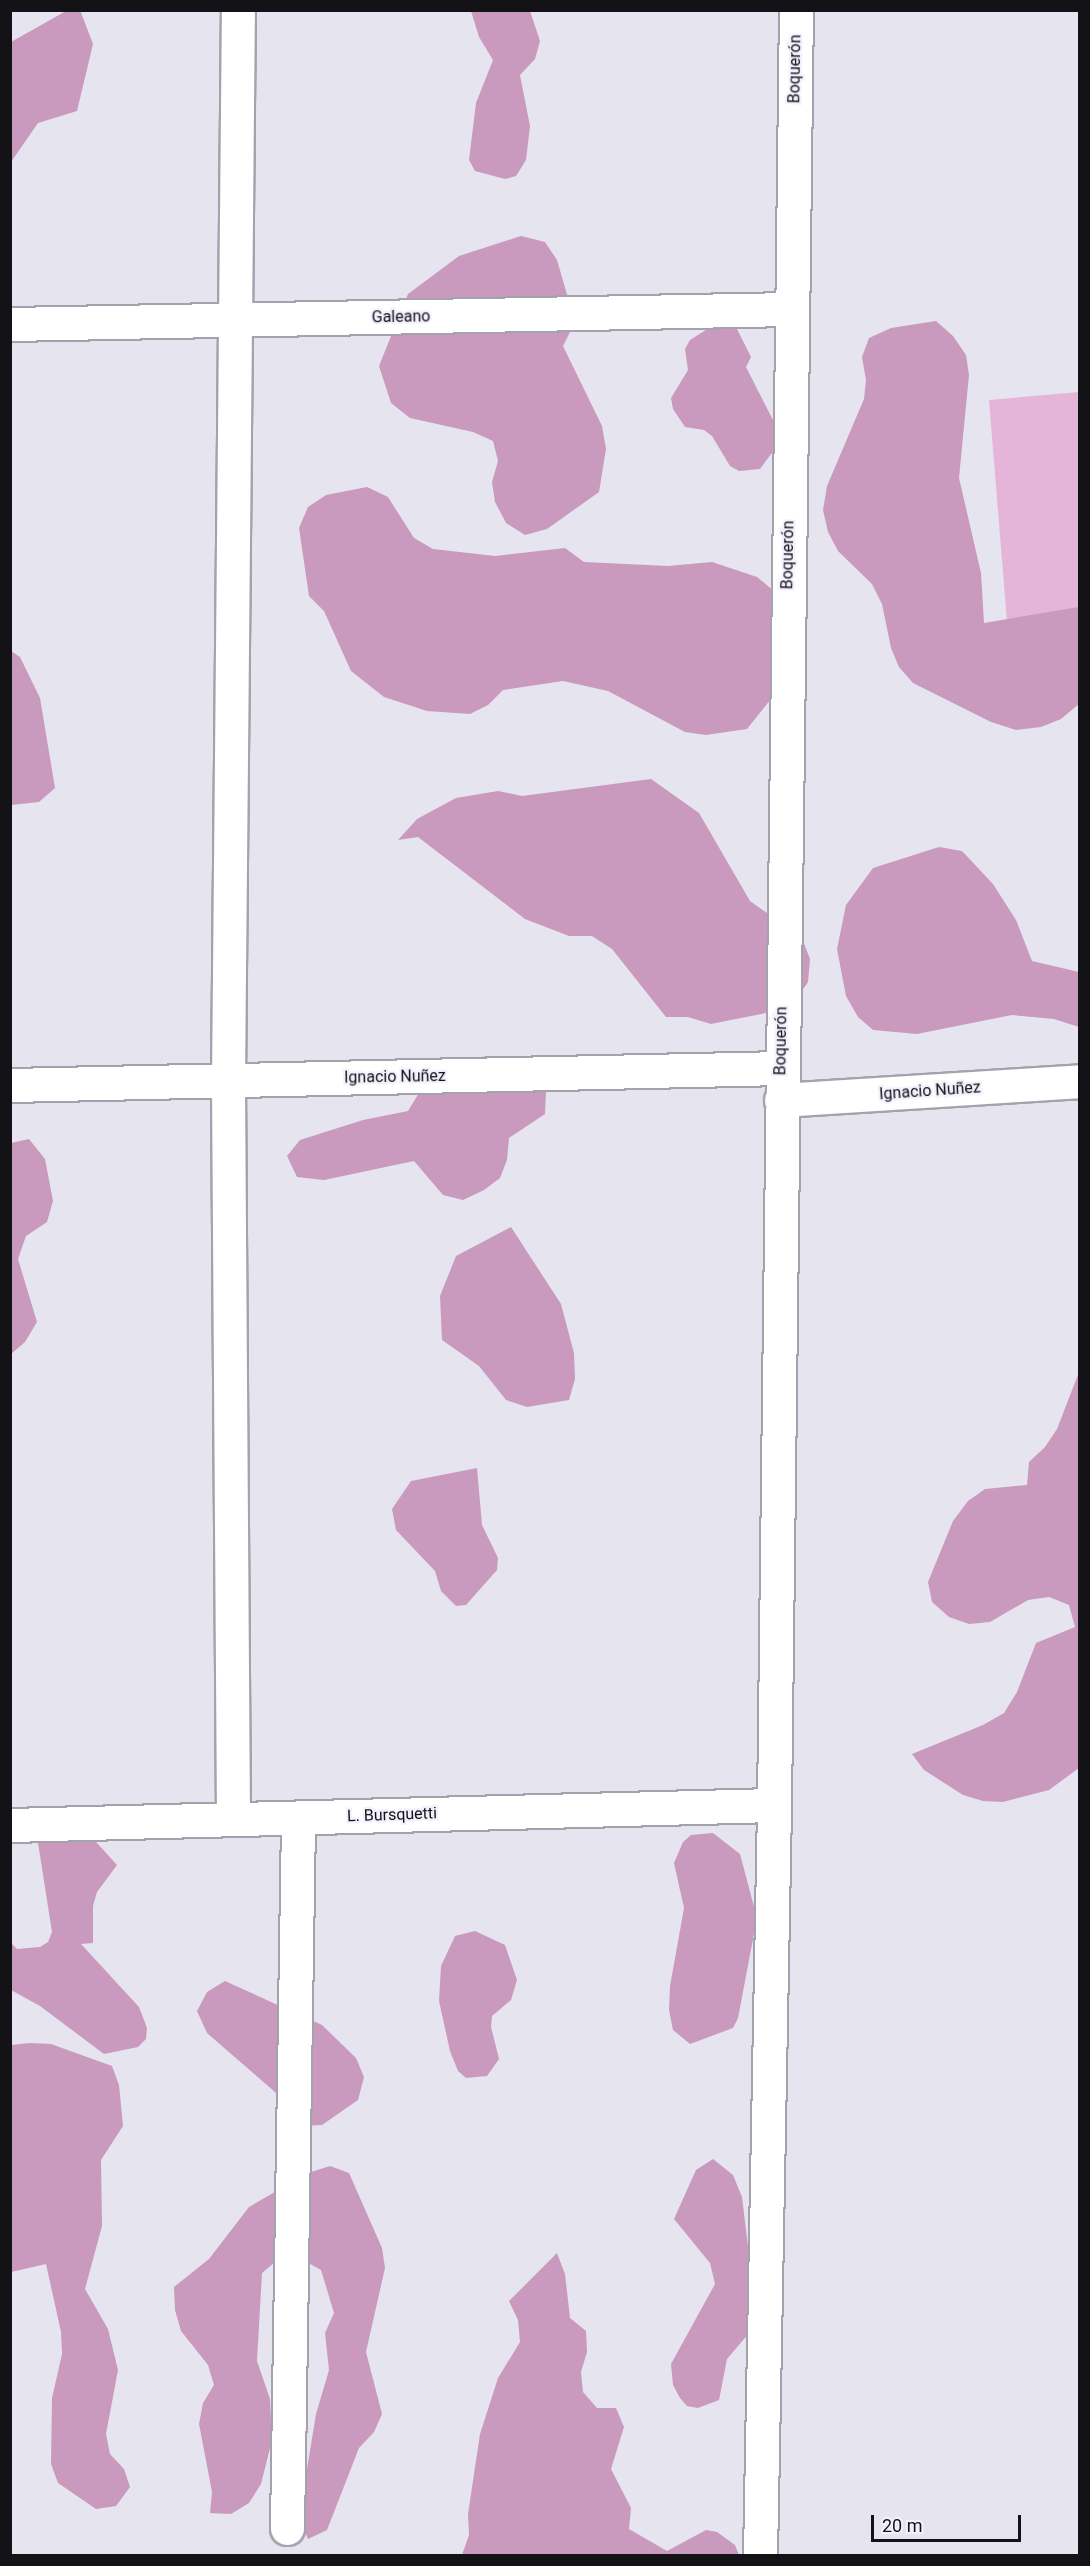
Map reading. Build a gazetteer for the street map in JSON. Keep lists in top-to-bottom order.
{
  "streets": {
    "street": [
      "Boquerón",
      "Galeano",
      "Ignacio Nuñez",
      "L. Bursquetti"
    ]
  },
  "crossings": [
    ["Boquerón", "Galeano"],
    ["Boquerón", "Ignacio Nuñez"],
    ["Boquerón", "L. Bursquetti"]
  ],
  "scale_bar": "20 m"
}
